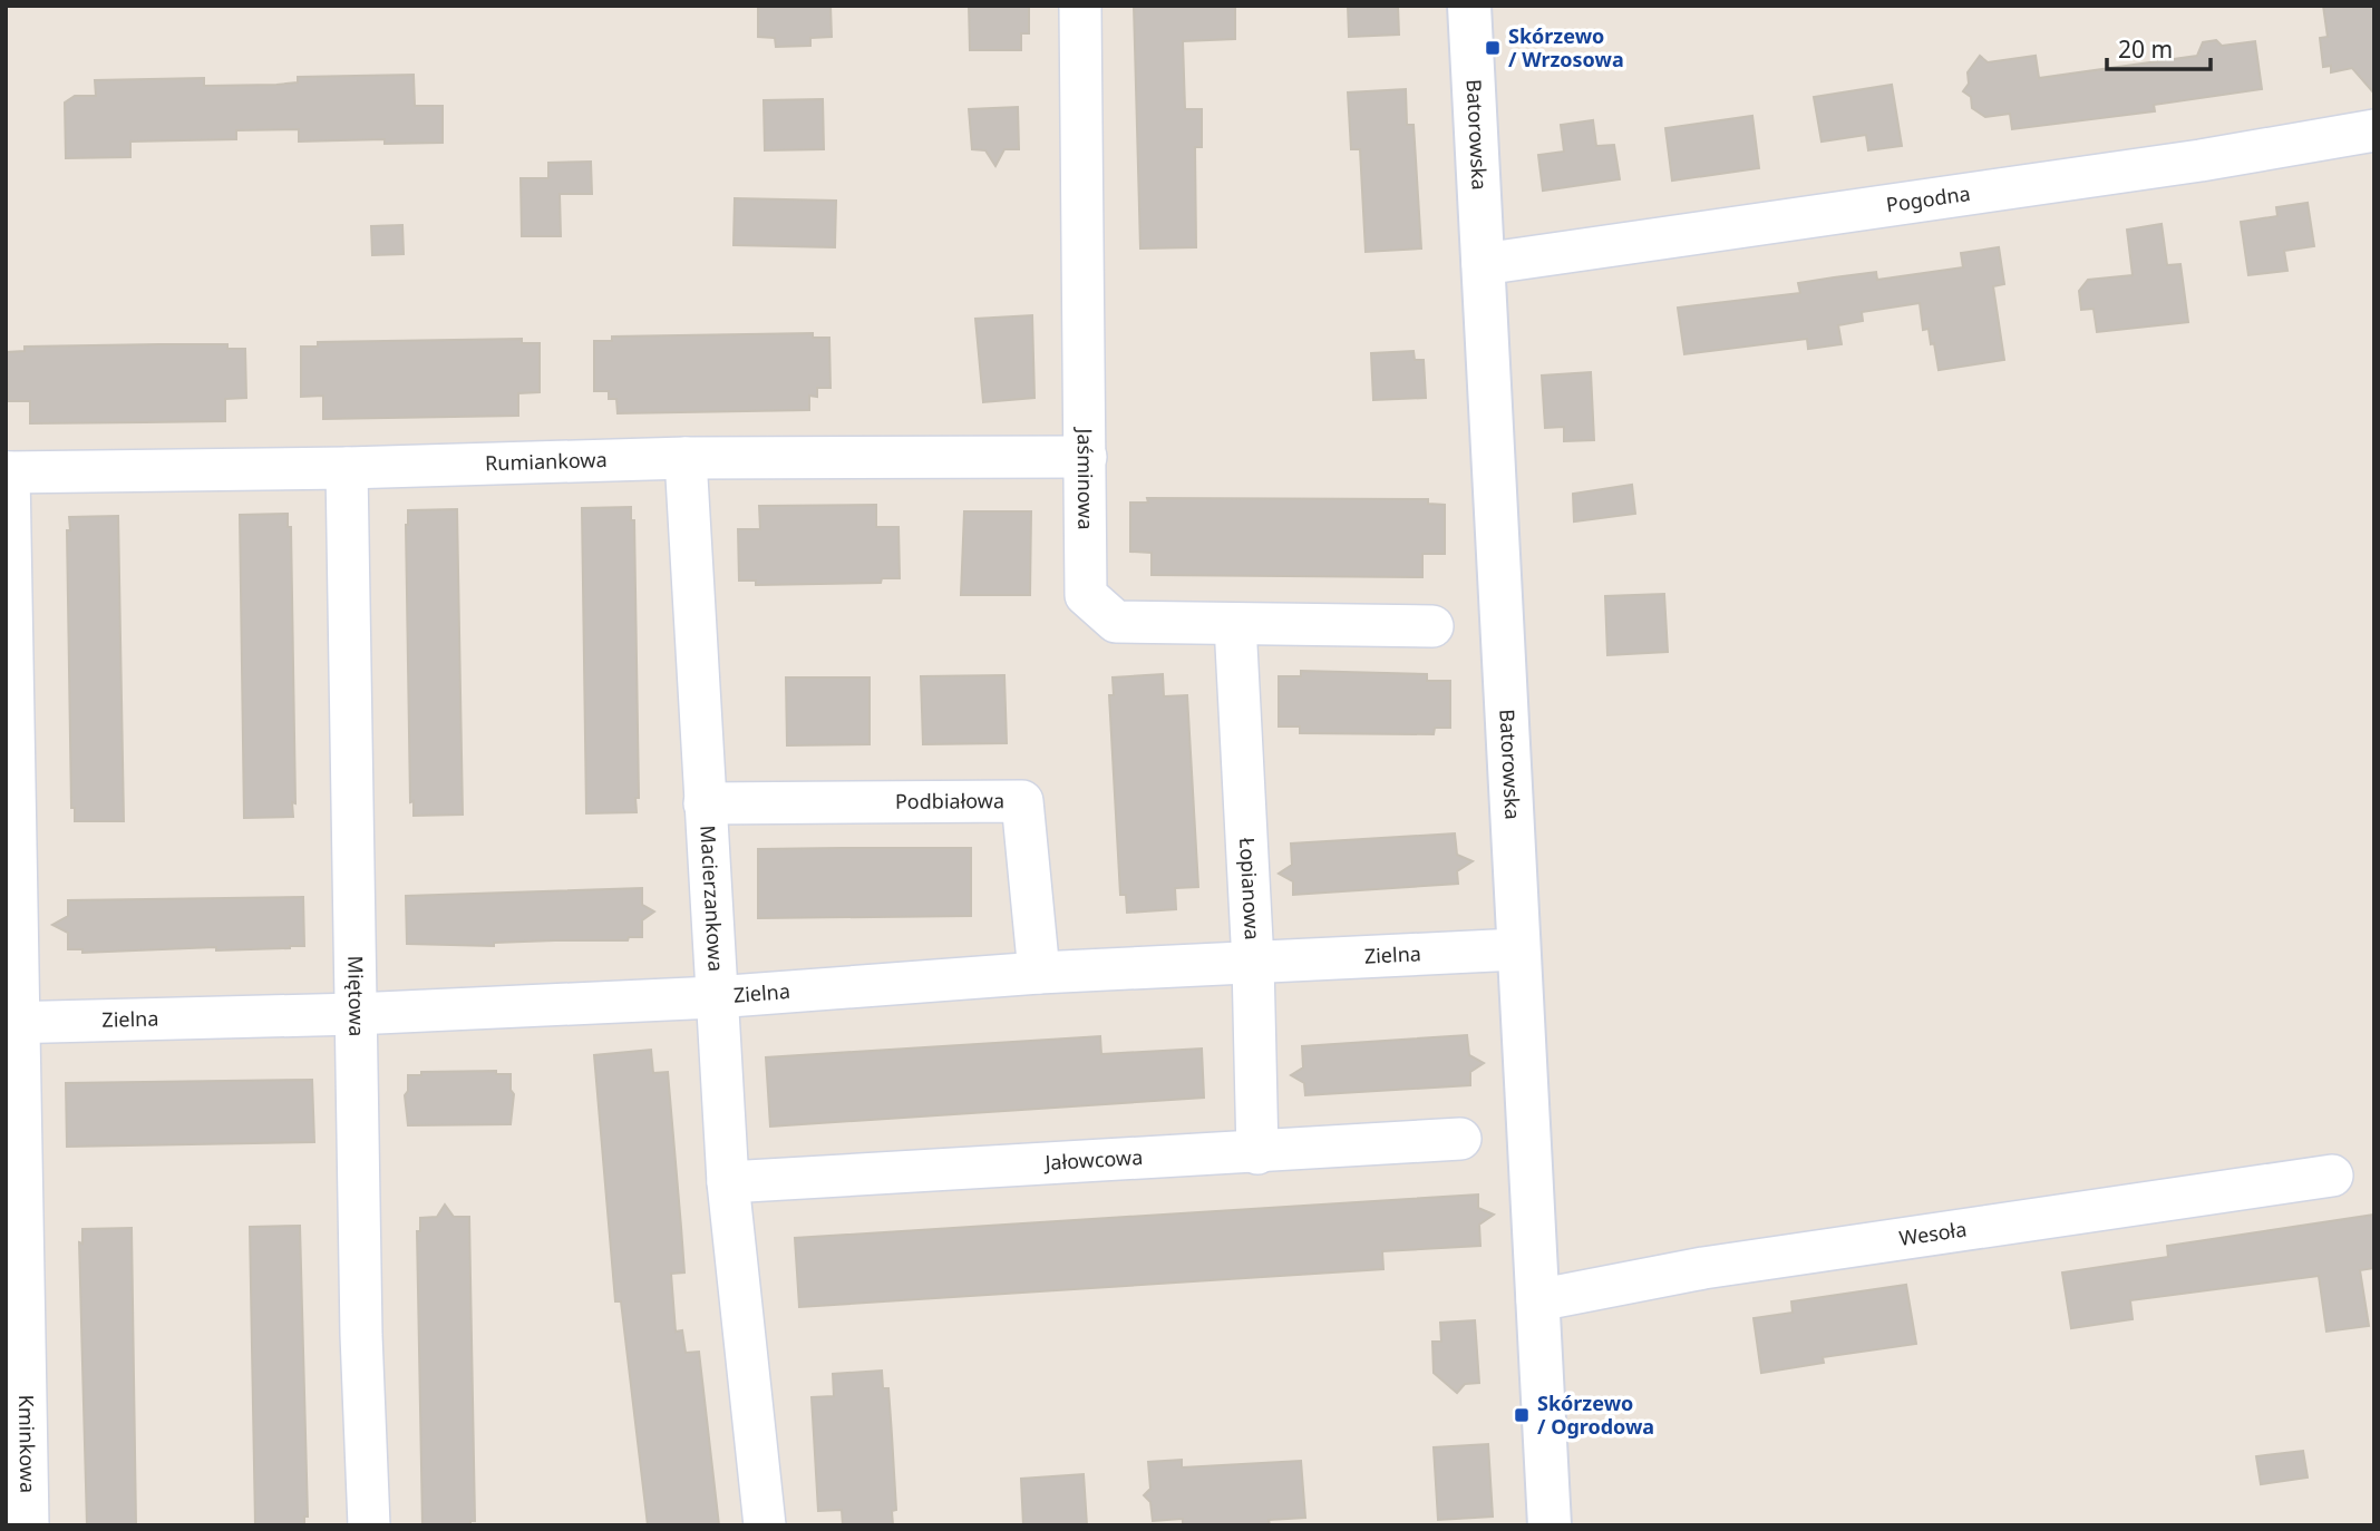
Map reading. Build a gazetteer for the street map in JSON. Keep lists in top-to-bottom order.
{
  "streets": {
    "street": [
      "Batorowska",
      "Pogodna",
      "Rumiankowa",
      "Jaśminowa",
      "Podbiałowa",
      "Łopianowa",
      "Macierzankowa",
      "Zielna",
      "Miętowa",
      "Jałowcowa",
      "Wesoła",
      "Kminkowa"
    ]
  },
  "crossings": [
    ["Batorowska", "Pogodna"],
    ["Batorowska", "Zielna"],
    ["Batorowska", "Wesoła"],
    ["Rumiankowa", "Jaśminowa"],
    ["Rumiankowa", "Macierzankowa"],
    ["Rumiankowa", "Miętowa"],
    ["Rumiankowa", "Kminkowa"],
    ["Jaśminowa", "Łopianowa"],
    ["Podbiałowa", "Macierzankowa"],
    ["Podbiałowa", "Zielna"],
    ["Łopianowa", "Zielna"],
    ["Łopianowa", "Jałowcowa"],
    ["Macierzankowa", "Zielna"],
    ["Macierzankowa", "Jałowcowa"],
    ["Zielna", "Miętowa"],
    ["Zielna", "Kminkowa"]
  ],
  "places": {
    "transit": ["Skórzewo / Wrzosowa", "Skórzewo / Ogrodowa"]
  },
  "scale_bar": "20 m"
}
